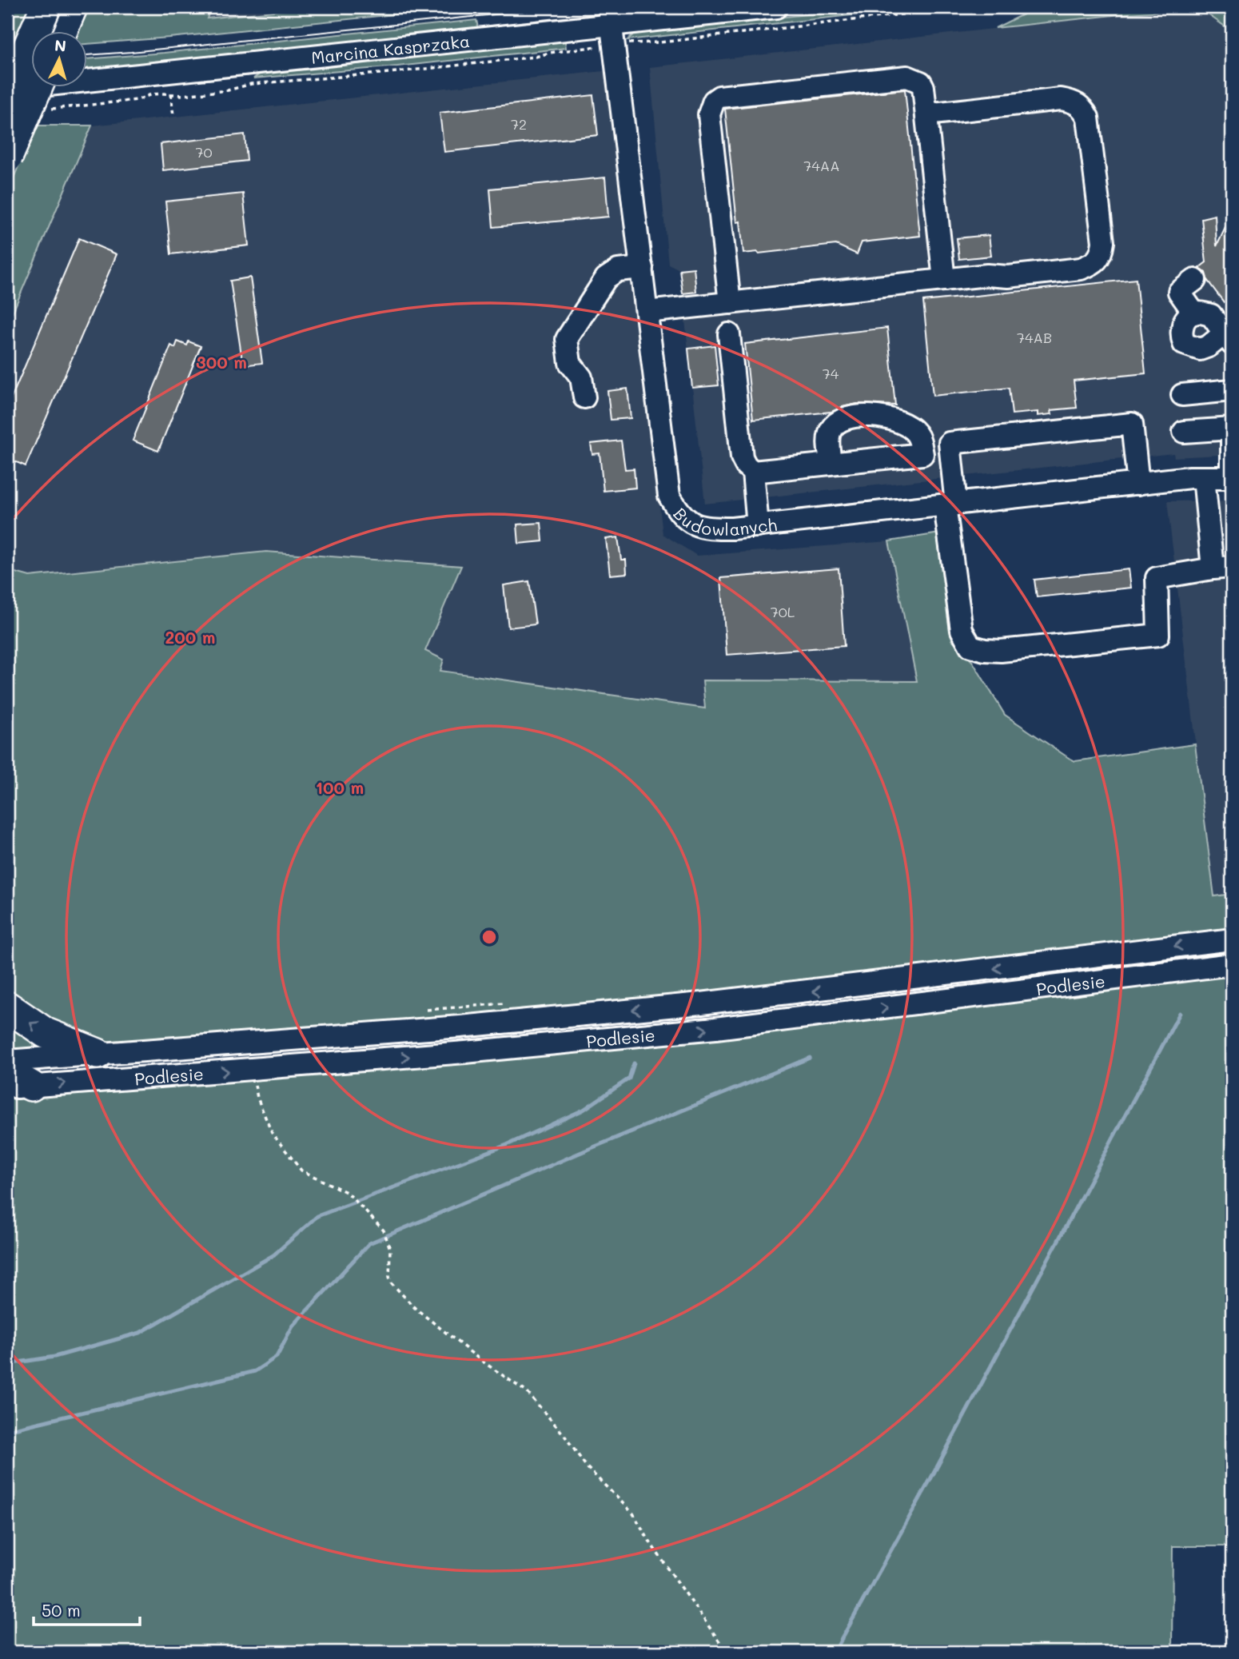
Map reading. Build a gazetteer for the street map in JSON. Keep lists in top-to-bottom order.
{
  "streets": {
    "street": ["Marcina Kasprzaka", "Budowlanych", "Podlesie"]
  },
  "crossings": [
    ["Marcina Kasprzaka", "Budowlanych"]
  ],
  "house_numbers": [
    "72",
    "70",
    "74AA",
    "74AB",
    "74",
    "70L"
  ],
  "scale_bar": "50 m",
  "north": "top",
  "rings": ["300 m", "200 m", "100 m"]
}
